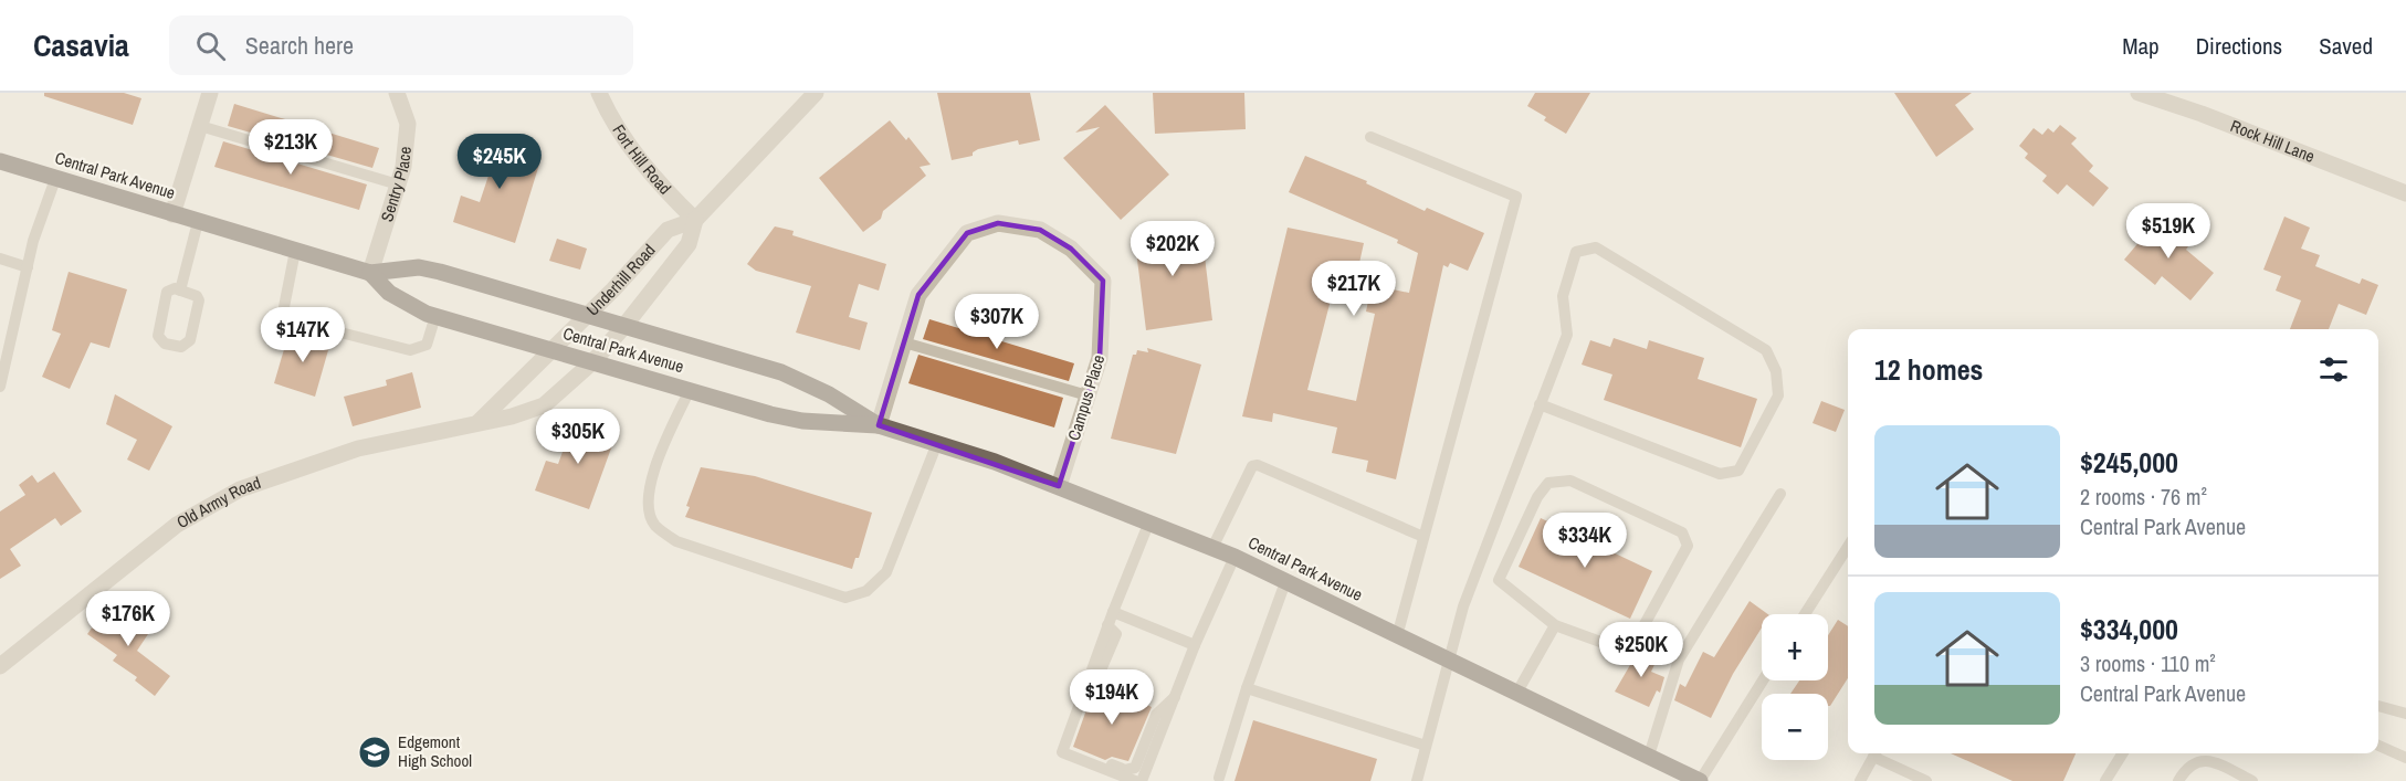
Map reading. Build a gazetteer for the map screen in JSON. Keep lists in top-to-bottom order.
{
  "streets": {
    "main road": ["Central Park Avenue"],
    "street": [
      "Rock Hill Lane",
      "Fort Hill Road",
      "Sentry Place",
      "Underhill Road",
      "Campus Place",
      "Old Army Road"
    ]
  },
  "crossings": [
    ["Fort Hill Road", "Underhill Road"],
    ["Central Park Avenue", "Sentry Place"],
    ["Central Park Avenue", "Underhill Road"],
    ["Central Park Avenue", "Campus Place"],
    ["Central Park Avenue", "Old Army Road"],
    ["Underhill Road", "Old Army Road"]
  ],
  "places": {
    "school or university": ["Edgemont High School"]
  },
  "page": {
    "header": "Casavia",
    "search": "Search here",
    "nav": ["Map", "Directions", "Saved"],
    "price": [
      "$213K",
      "$245K",
      "$519K",
      "$202K",
      "$217K",
      "$307K",
      "$147K",
      "$305K",
      "$334K",
      "$176K",
      "$250K",
      "$194K"
    ],
    "heading": "12 homes",
    "list": [
      {
        "name": "$245,000",
        "note": "2 rooms · 76 m² · Central Park Avenue"
      },
      {
        "name": "$334,000",
        "note": "3 rooms · 110 m² · Central Park Avenue"
      }
    ],
    "map_buttons": ["+", "−"]
  }
}
